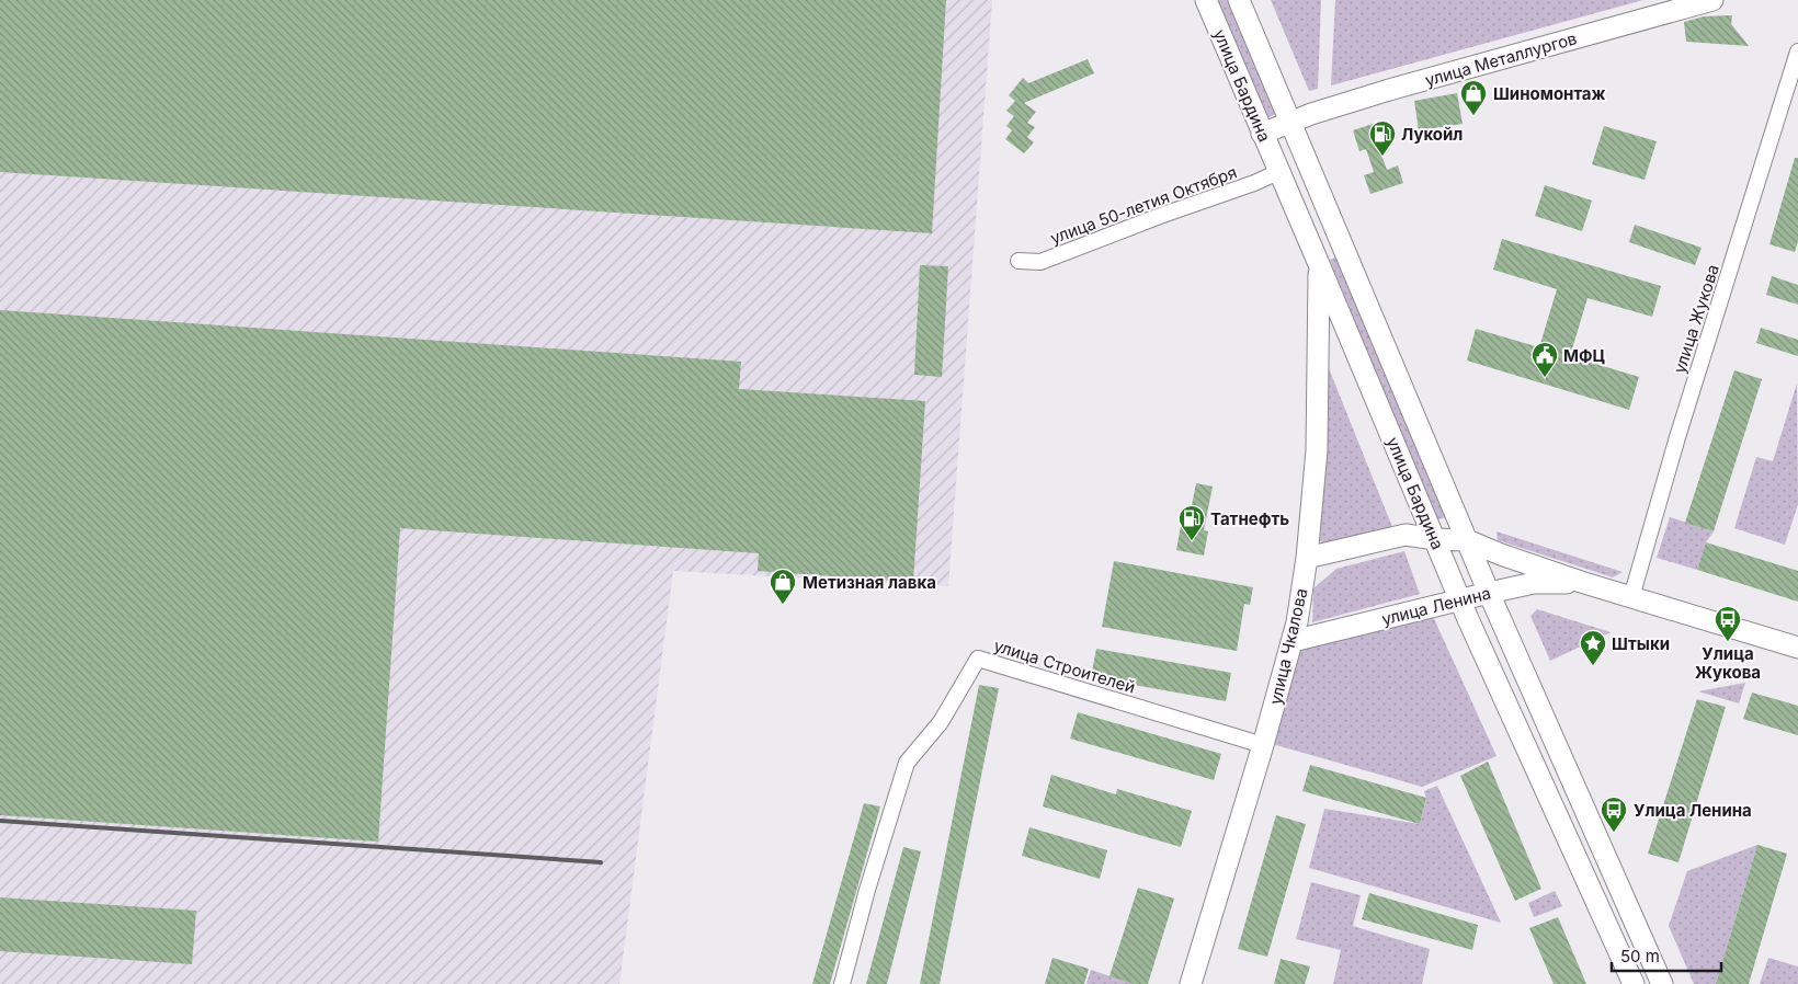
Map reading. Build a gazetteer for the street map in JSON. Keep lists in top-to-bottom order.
{
  "streets": {
    "main road": [
      "улица Металлургов",
      "улица Бардина",
      "улица Ленина",
      "улица Чкалова"
    ],
    "street": ["улица 50-летия Октября", "улица Жукова", "улица Строителей"]
  },
  "crossings": [
    ["улица Металлургов", "улица Бардина"],
    ["улица Бардина", "улица 50-летия Октября"],
    ["улица Бардина", "улица Ленина"],
    ["улица Бардина", "улица Чкалова"],
    ["улица Жукова", "улица Ленина"],
    ["улица Ленина", "улица Чкалова"],
    ["улица Чкалова", "улица Строителей"]
  ],
  "places": {
    "shop": ["Шиномонтаж", "Метизная лавка"],
    "fuel station": ["Лукойл", "Татнефть"],
    "public building": ["МФЦ"],
    "bus stop": ["Улица Жукова", "Улица Ленина"],
    "place": ["Штыки"]
  },
  "scale_bar": "50 m"
}
